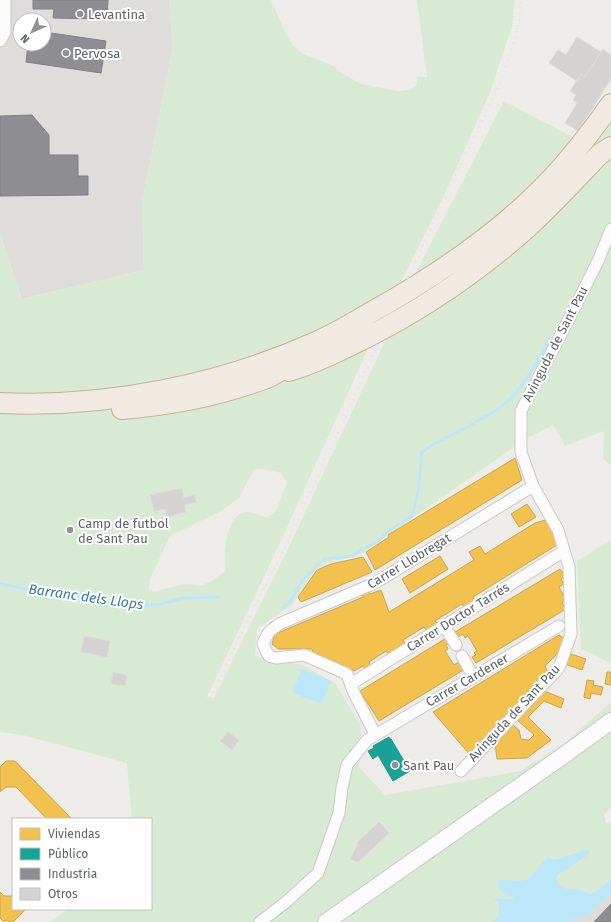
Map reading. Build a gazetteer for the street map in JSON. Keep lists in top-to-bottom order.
{
  "streets": {
    "street": [
      "Avinguda de Sant Pau",
      "Carrer Llobregat",
      "Carrer Doctor Tarrés",
      "Carrer Cardener"
    ]
  },
  "crossings": [
    ["Avinguda de Sant Pau", "Carrer Llobregat"],
    ["Avinguda de Sant Pau", "Carrer Doctor Tarrés"],
    ["Carrer Llobregat", "Carrer Doctor Tarrés"]
  ],
  "water": ["Barranc dels Llops"],
  "places": [
    "Levantina",
    "Pervosa",
    "Camp de futbol de Sant Pau",
    "Sant Pau"
  ],
  "legend": [
    "Viviendas",
    "Público",
    "Industria",
    "Otros"
  ],
  "north": "bottom left"
}
